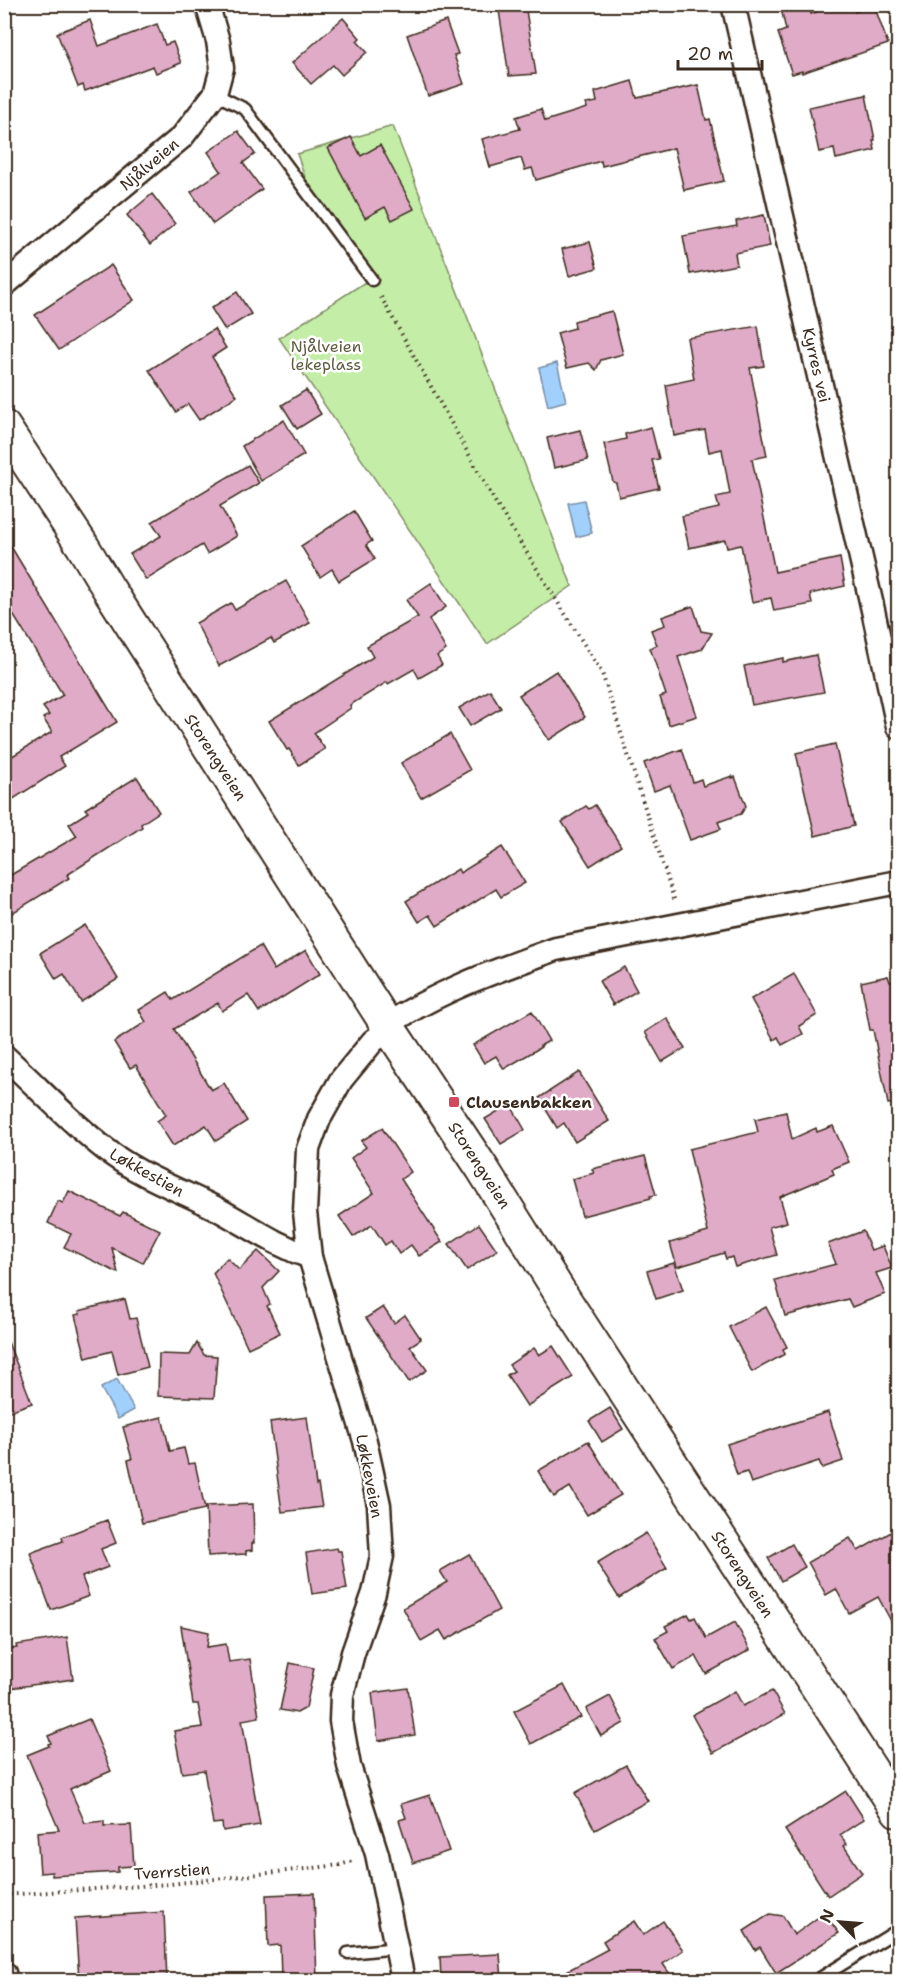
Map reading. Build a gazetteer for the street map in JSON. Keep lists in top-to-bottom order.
{
  "streets": {
    "main road": ["Storengveien"],
    "street": [
      "Njålveien",
      "Kyrres vei",
      "Løkkestien",
      "Løkkeveien"
    ],
    "path": ["Tverrstien"]
  },
  "crossings": [
    ["Storengveien", "Løkkeveien"],
    ["Løkkestien", "Løkkeveien"]
  ],
  "parks": ["Njålveien lekeplass"],
  "places": {
    "transit": ["Clausenbakken"]
  },
  "scale_bar": "20 m",
  "north": "top left"
}
